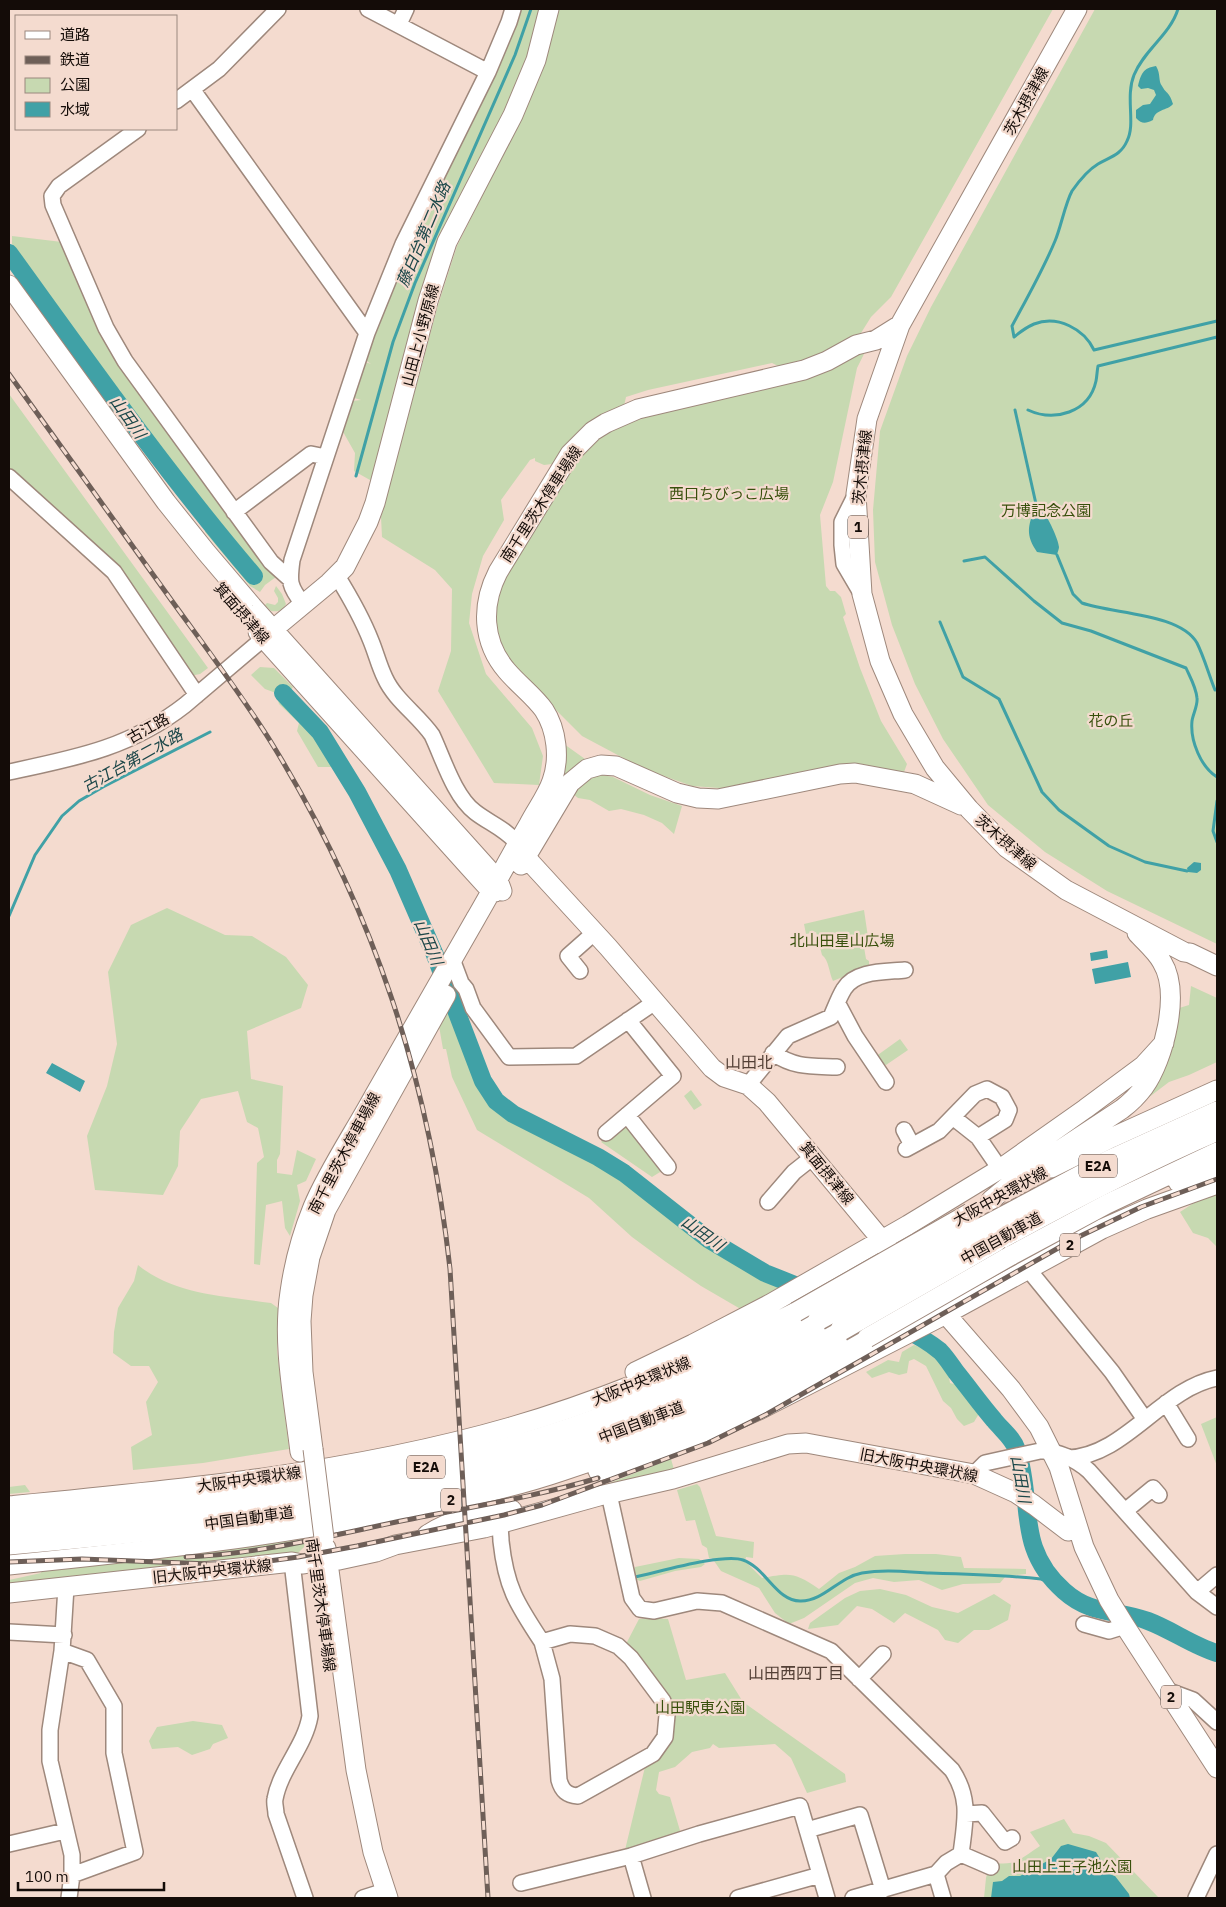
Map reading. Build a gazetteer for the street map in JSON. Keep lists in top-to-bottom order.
{
  "streets": {
    "highway": ["E2A", "中国自動車道"],
    "main road": [
      "茨木摂津線",
      "山田上小野原線",
      "南千里茨木停車場線",
      "1",
      "箕面摂津線",
      "大阪中央環状線",
      "2",
      "旧大阪中央環状線"
    ],
    "street": ["古江路"]
  },
  "crossings": [
    ["茨木摂津線", "南千里茨木停車場線"],
    ["山田上小野原線", "箕面摂津線"],
    ["山田上小野原線", "古江路"],
    ["南千里茨木停車場線", "箕面摂津線"],
    ["南千里茨木停車場線", "旧大阪中央環状線"],
    ["箕面摂津線", "古江路"],
    ["箕面摂津線", "2"],
    ["箕面摂津線", "旧大阪中央環状線"],
    ["大阪中央環状線", "中国自動車道"],
    ["大阪中央環状線", "2"],
    ["2", "旧大阪中央環状線"]
  ],
  "districts": ["山田北", "山田西四丁目"],
  "water": ["藤白台第二水路", "山田川", "古江台第二水路"],
  "parks": [
    "西口ちびっこ広場",
    "万博記念公園",
    "花の丘",
    "北山田星山広場",
    "山田駅東公園",
    "山田上王子池公園"
  ],
  "legend": [
    "道路",
    "鉄道",
    "公園",
    "水域"
  ],
  "scale_bar": "100 m"
}
